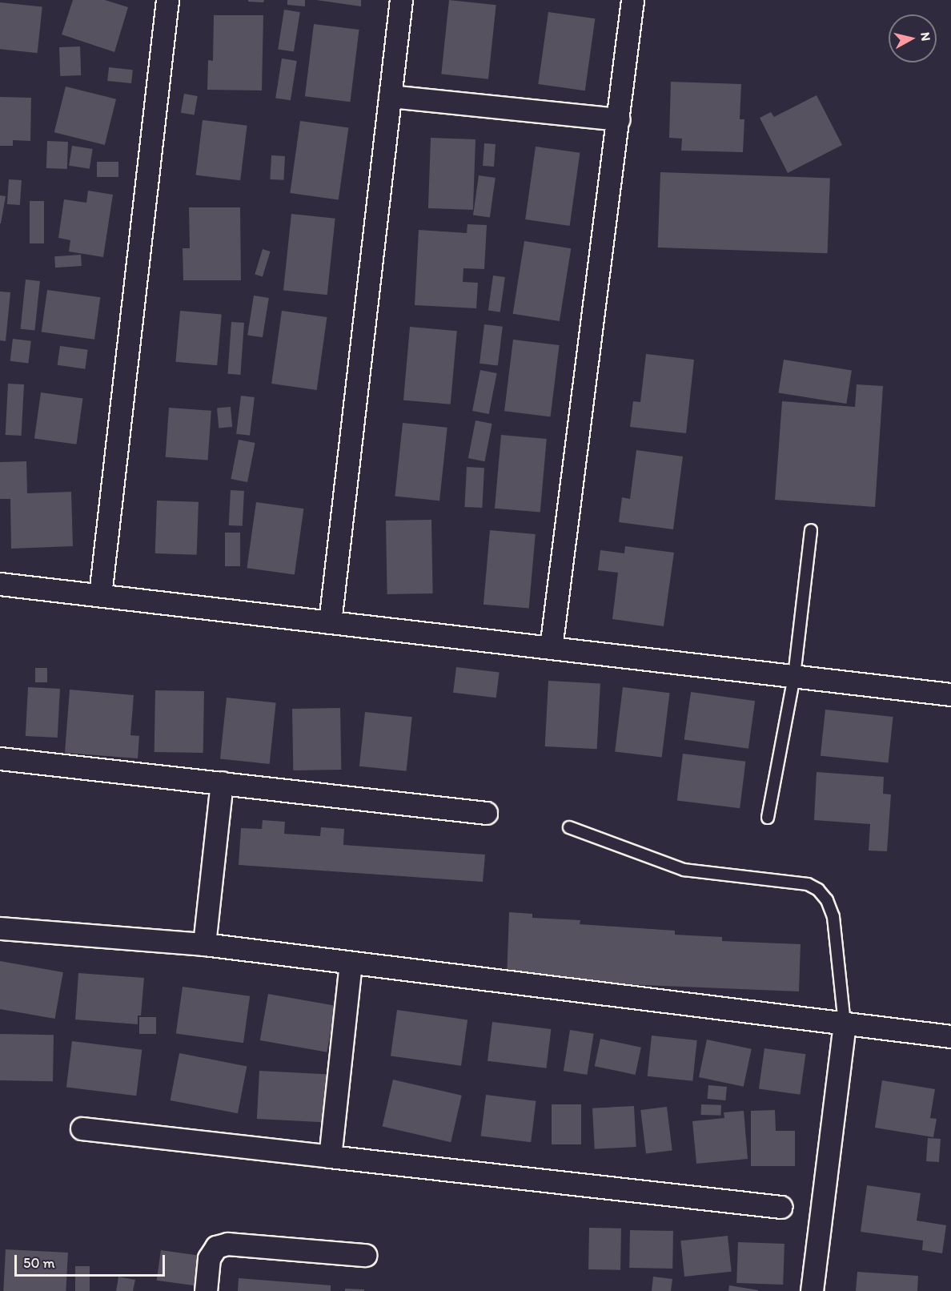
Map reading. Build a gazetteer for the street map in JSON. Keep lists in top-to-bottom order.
{
  "scale_bar": "50 m",
  "north": "right"
}
